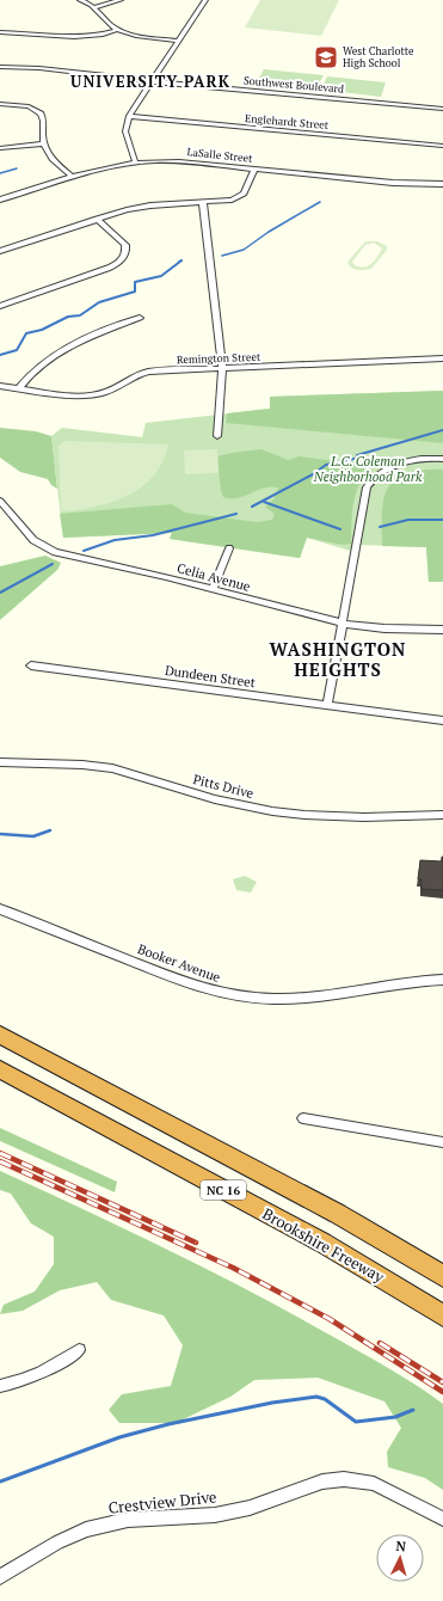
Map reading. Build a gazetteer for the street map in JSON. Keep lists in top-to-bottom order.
{
  "streets": {
    "highway": ["NC 16", "Brookshire Freeway"],
    "street": [
      "Southwest Boulevard",
      "Englehardt Street",
      "LaSalle Street",
      "Remington Street",
      "Celia Avenue",
      "Dundeen Street",
      "Pitts Drive",
      "Booker Avenue",
      "Crestview Drive"
    ]
  },
  "districts": ["UNIVERSITY PARK", "WASHINGTON HEIGHTS"],
  "parks": ["L.C. Coleman Neighborhood Park"],
  "places": {
    "school or university": ["West Charlotte High School"]
  },
  "north": "top"
}
